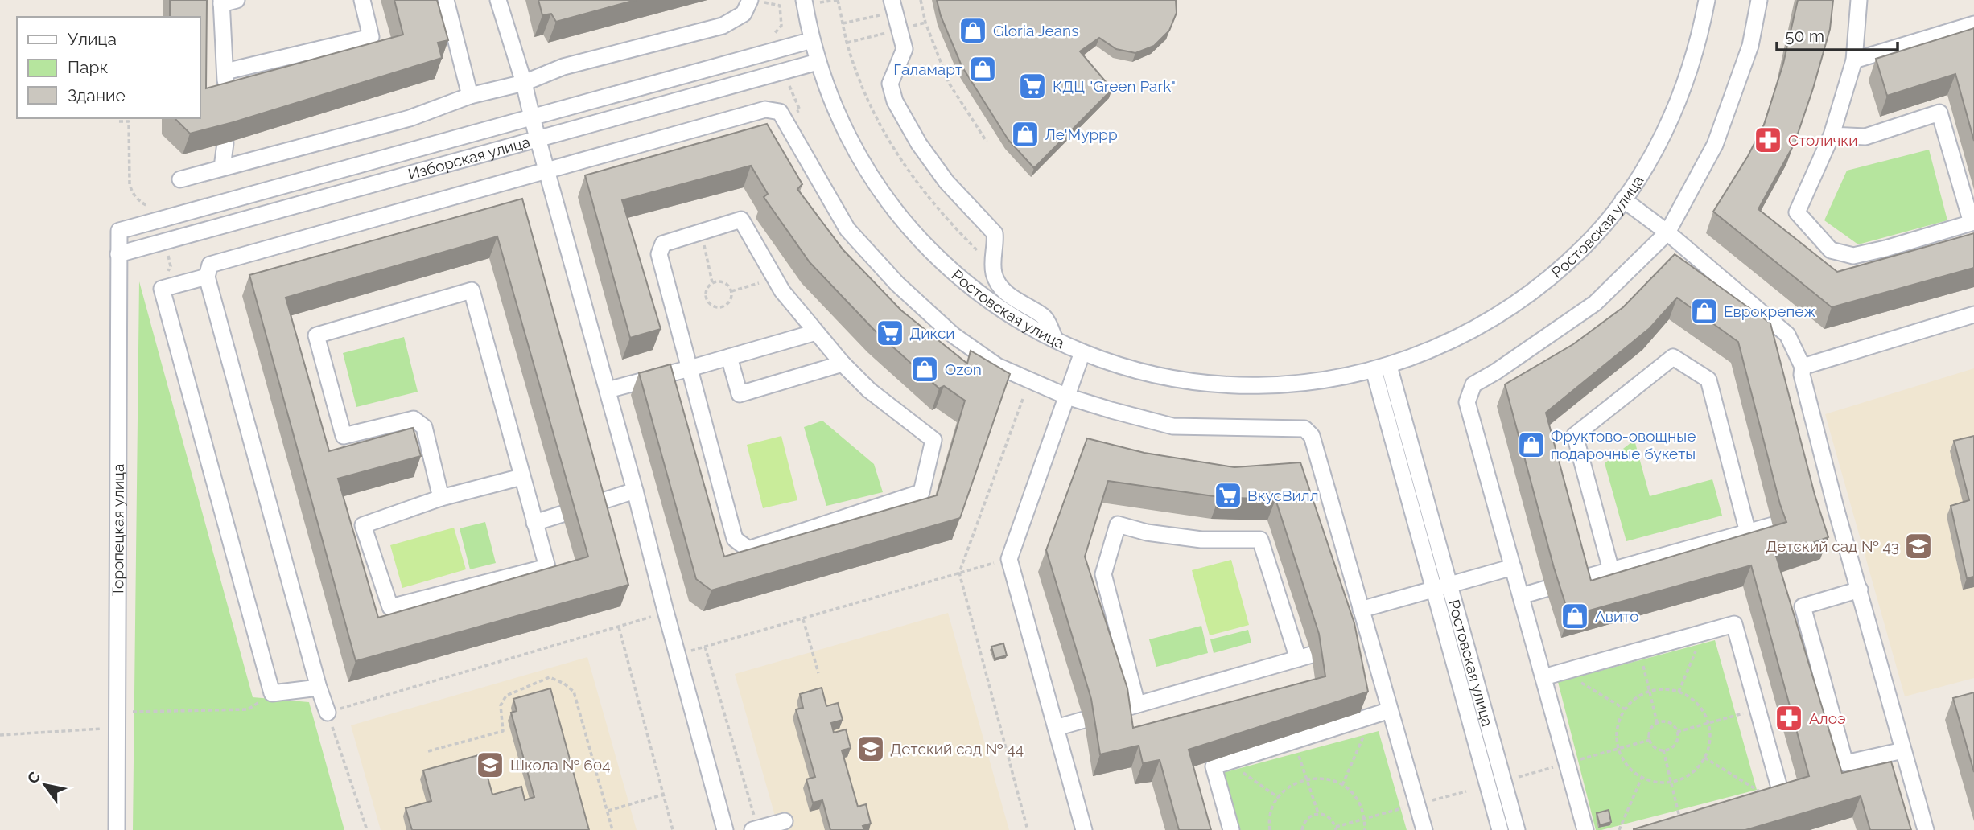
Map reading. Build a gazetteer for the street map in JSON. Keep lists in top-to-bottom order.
{
  "streets": {
    "street": ["Изборская улица", "Ростовская улица", "Торопецкая улица"]
  },
  "crossings": [
    ["Изборская улица", "Ростовская улица"],
    ["Изборская улица", "Торопецкая улица"]
  ],
  "places": {
    "shop": [
      "Gloria Jeans",
      "Галамарт",
      "Ле'Муррр",
      "Еврокрепеж",
      "Ozon",
      "Фруктово-овощные подарочные букеты",
      "Авито"
    ],
    "supermarket": ["КДЦ \"Green Park\"", "Дикси", "ВкусВилл"],
    "pharmacy": ["Столички", "Алоэ"],
    "school or university": ["Детский сад № 43", "Детский сад № 44", "Школа № 604"]
  },
  "legend": ["Улица", "Парк", "Здание"],
  "scale_bar": "50 m",
  "north": "top left"
}
